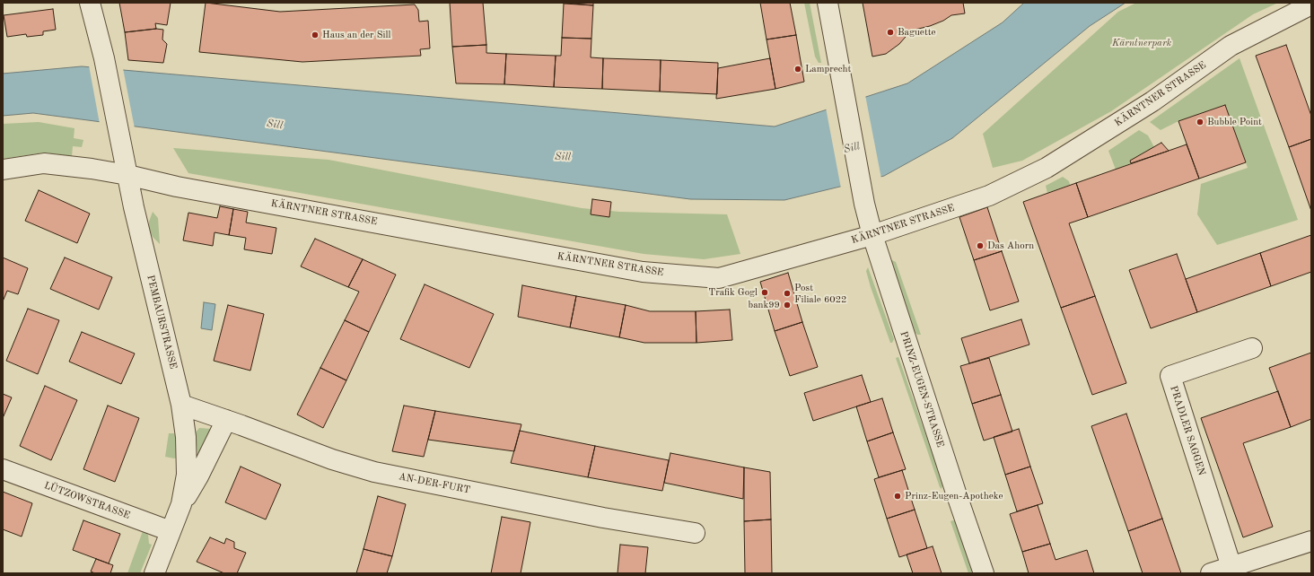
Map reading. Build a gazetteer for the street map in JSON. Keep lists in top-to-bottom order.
{
  "streets": {
    "street": [
      "KÄRNTNER STRASSE",
      "PEMBAURSTRASSE",
      "PRINZ-EUGEN-STRASSE",
      "PRADLER SAGGEN",
      "AN-DER-FURT",
      "LÜTZOWSTRASSE"
    ]
  },
  "crossings": [
    ["KÄRNTNER STRASSE", "PEMBAURSTRASSE"],
    ["KÄRNTNER STRASSE", "PRINZ-EUGEN-STRASSE"],
    ["PEMBAURSTRASSE", "AN-DER-FURT"],
    ["PEMBAURSTRASSE", "LÜTZOWSTRASSE"]
  ],
  "water": ["Sill"],
  "parks": ["Kärntnerpark"],
  "places": [
    "Baguette",
    "Haus an der Sill",
    "Lamprecht",
    "Bubble Point",
    "Das Ahorn",
    "Trafik Gogl",
    "Post Filiale 6022",
    "bank99",
    "Prinz-Eugen-Apotheke"
  ]
}
